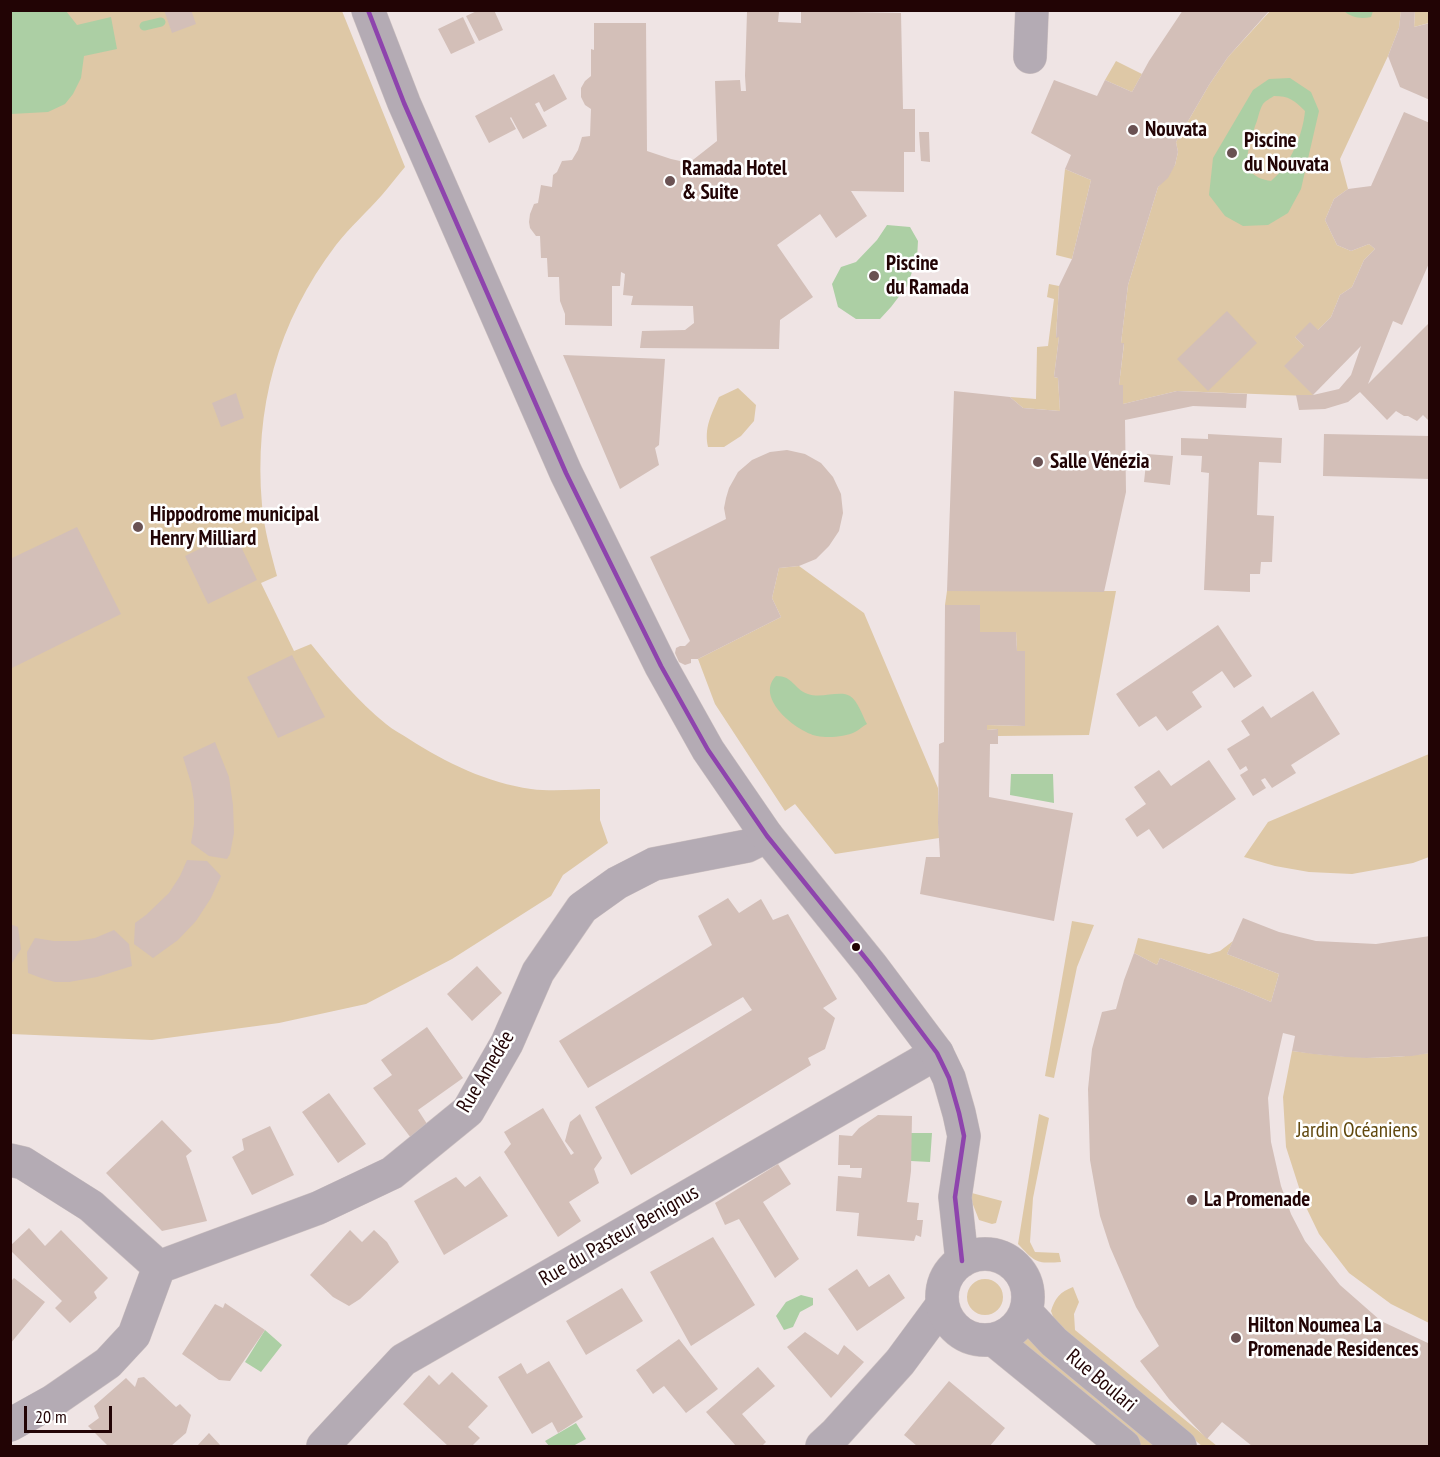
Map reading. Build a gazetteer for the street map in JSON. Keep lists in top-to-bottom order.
{
  "streets": {
    "street": ["Rue Amedée", "Rue du Pasteur Benignus", "Rue Boulari"]
  },
  "parks": ["Jardin Océaniens"],
  "places": [
    "Nouvata",
    "Piscine du Nouvata",
    "Ramada Hotel & Suite",
    "Piscine du Ramada",
    "Salle Vénézia",
    "Hippodrome municipal Henry Milliard",
    "La Promenade",
    "Hilton Noumea La Promenade Residences"
  ],
  "scale_bar": "20 m"
}
